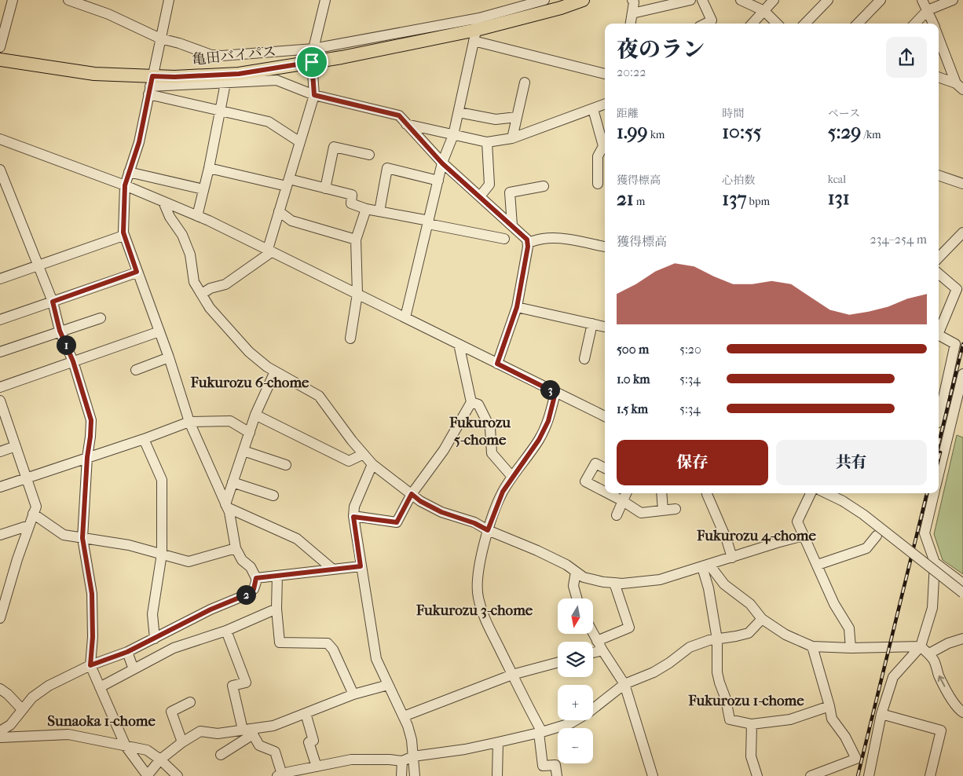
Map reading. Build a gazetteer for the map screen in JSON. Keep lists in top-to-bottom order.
{
  "streets": {
    "main road": ["亀田バイパス"]
  },
  "districts": [
    "Fukurozu 6-chome",
    "Fukurozu 5-chome",
    "Fukurozu 4-chome",
    "Fukurozu 3-chome",
    "Fukurozu 1-chome",
    "Sunaoka 1-chome"
  ],
  "north": "bottom",
  "page": {
    "heading": ["夜のラン", "20:22"],
    "stats": [
      ["距離", "1.99 km"],
      ["時間", "10:55"],
      ["ペース", "5:29 /km"],
      ["獲得標高", "21 m"],
      ["心拍数", "137 bpm"],
      ["kcal", "131"]
    ],
    "chart": ["獲得標高", "234–254 m"],
    "list": [
      {
        "name": "500 m",
        "note": "5:20"
      },
      {
        "name": "1.0 km",
        "note": "5:34"
      },
      {
        "name": "1.5 km",
        "note": "5:34"
      }
    ],
    "pins": ["1", "3", "2"],
    "buttons": ["保存", "共有"],
    "map_buttons": ["+", "−"]
  }
}
